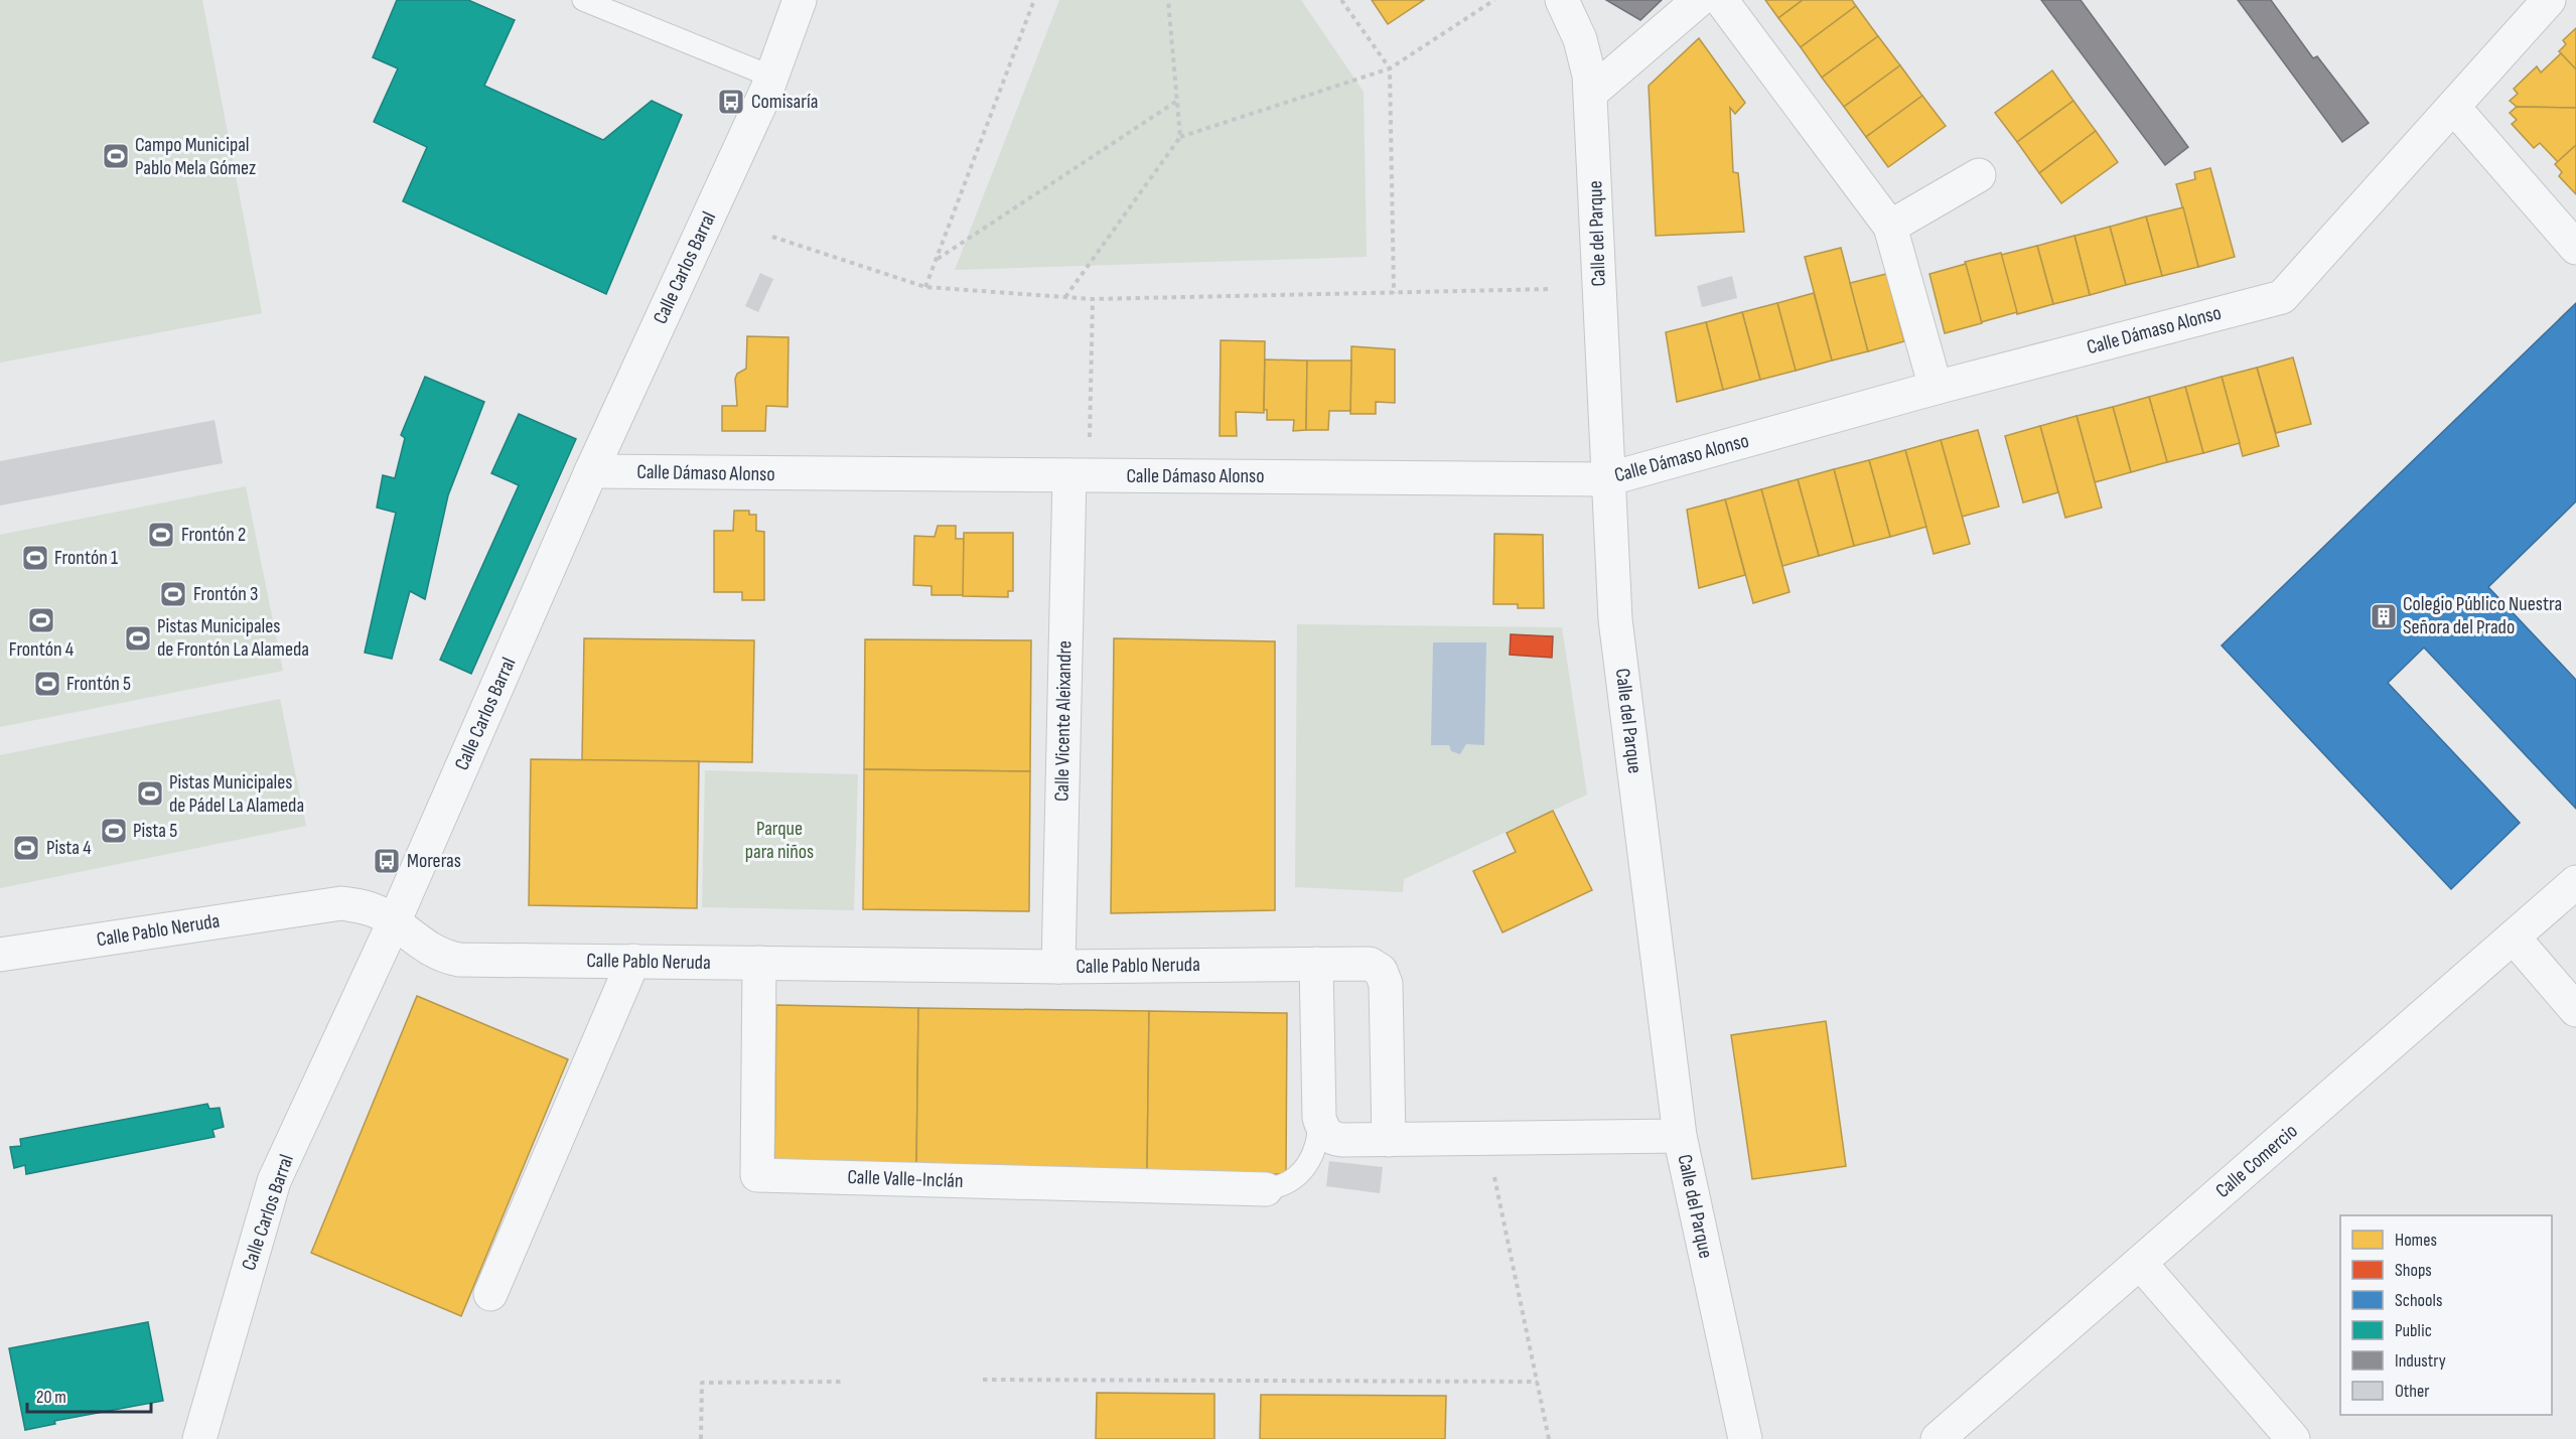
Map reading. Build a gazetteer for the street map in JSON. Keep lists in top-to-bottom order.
{
  "streets": {
    "street": [
      "Calle del Parque",
      "Calle Carlos Barral",
      "Calle Dámaso Alonso",
      "Calle Vicente Aleixandre",
      "Calle Pablo Neruda",
      "Calle Comercio",
      "Calle Valle-Inclán"
    ]
  },
  "crossings": [
    ["Calle del Parque", "Calle Dámaso Alonso"],
    ["Calle Carlos Barral", "Calle Dámaso Alonso"],
    ["Calle Carlos Barral", "Calle Pablo Neruda"],
    ["Calle Dámaso Alonso", "Calle Vicente Aleixandre"],
    ["Calle Vicente Aleixandre", "Calle Pablo Neruda"],
    ["Calle Pablo Neruda", "Calle Valle-Inclán"]
  ],
  "parks": ["Parque para niños"],
  "places": {
    "bus stop": ["Comisaría", "Moreras"],
    "sports": [
      "Campo Municipal Pablo Mela Gómez",
      "Frontón 2",
      "Frontón 1",
      "Frontón 3",
      "Frontón 4",
      "Pistas Municipales de Frontón La Alameda",
      "Frontón 5",
      "Pistas Municipales de Pádel La Alameda",
      "Pista 5",
      "Pista 4"
    ],
    "building": ["Colegio Público Nuestra Señora del Prado"]
  },
  "legend": [
    "Homes",
    "Shops",
    "Schools",
    "Public",
    "Industry",
    "Other"
  ],
  "scale_bar": "20 m"
}
